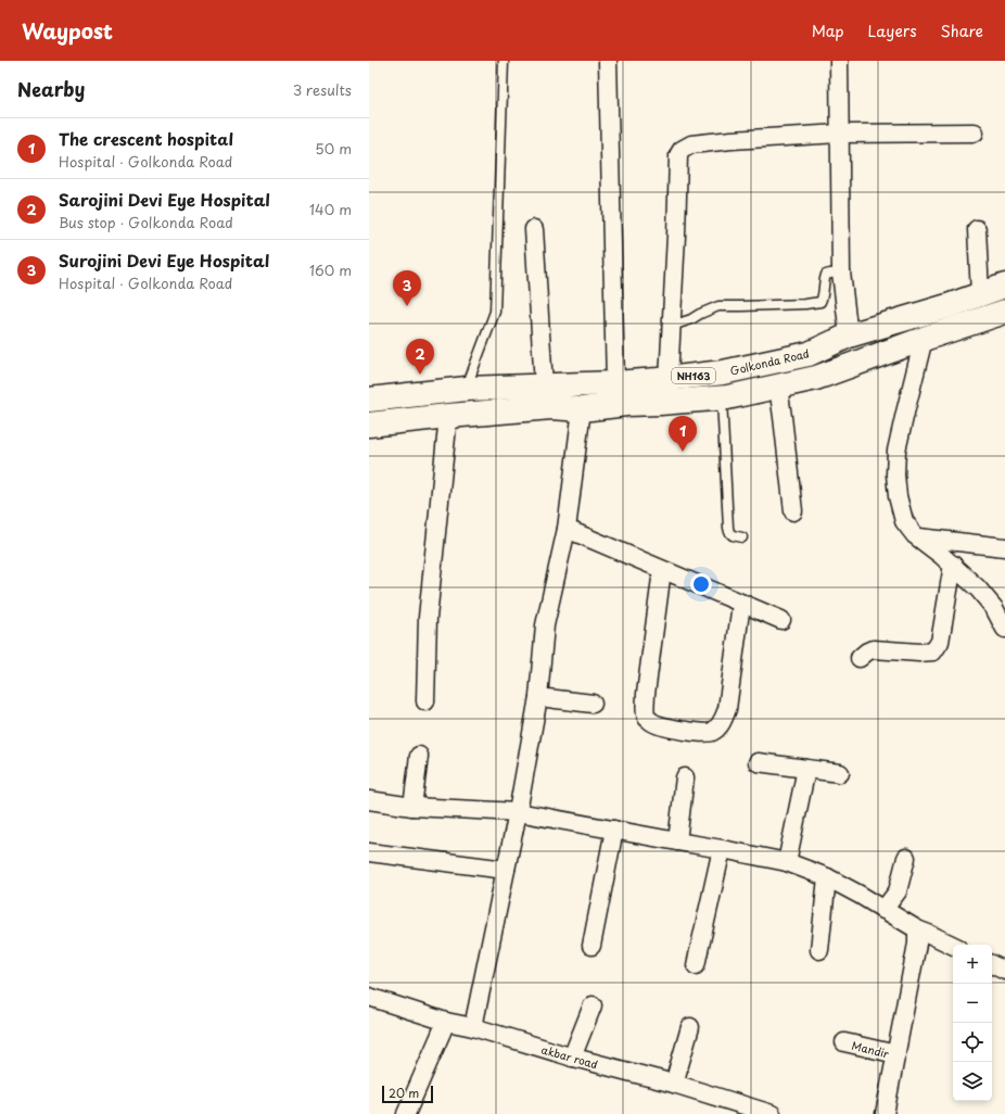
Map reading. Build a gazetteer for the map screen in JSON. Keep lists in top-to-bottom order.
{
  "streets": {
    "highway": ["Golkonda Road", "NH163"],
    "street": ["Mandir", "akbar road"]
  },
  "scale_bar": "20 m",
  "page": {
    "header": "Waypost",
    "nav": ["Map", "Layers", "Share"],
    "heading": ["Nearby", "3 results"],
    "list": [
      {
        "mark": "1",
        "name": "The crescent hospital",
        "note": "Hospital · Golkonda Road",
        "value": "50 m"
      },
      {
        "mark": "2",
        "name": "Sarojini Devi Eye Hospital",
        "note": "Bus stop · Golkonda Road",
        "value": "140 m"
      },
      {
        "mark": "3",
        "name": "Surojini Devi Eye Hospital",
        "note": "Hospital · Golkonda Road",
        "value": "160 m"
      }
    ],
    "pins": ["3", "2", "1"],
    "map_buttons": ["+", "−"],
    "scale": "20 m"
  }
}
